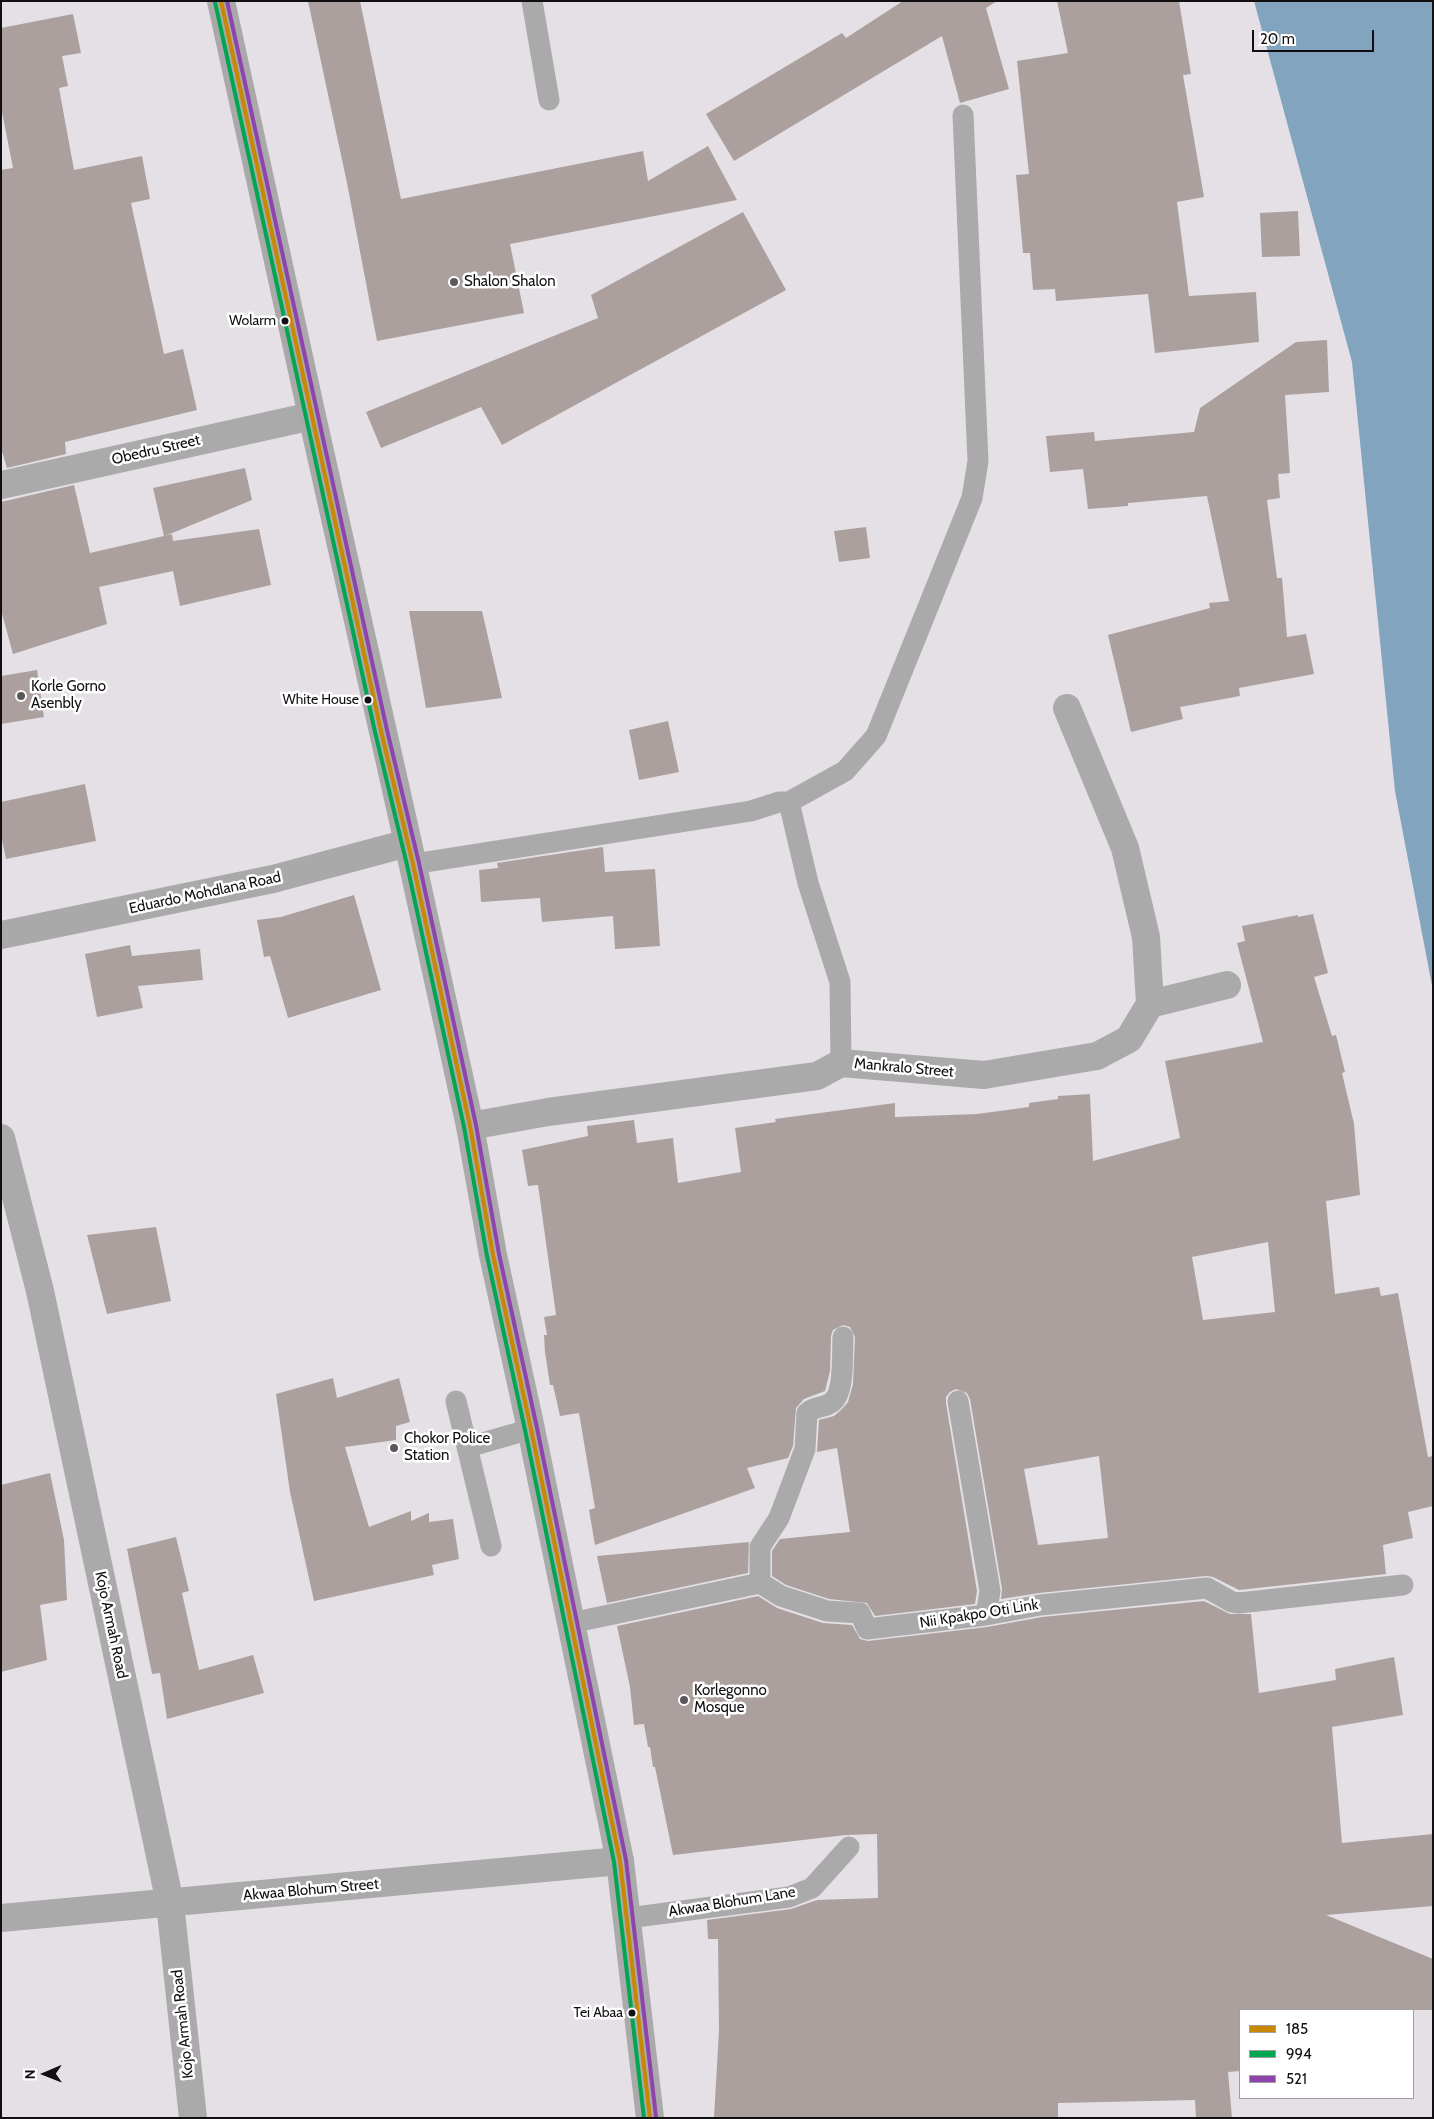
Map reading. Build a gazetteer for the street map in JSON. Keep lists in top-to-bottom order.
{
  "streets": {
    "main road": ["Eduardo Mohdlana Road"],
    "street": [
      "Obedru Street",
      "Mankralo Street",
      "Kojo Armah Road",
      "Akwaa Blohum Street"
    ],
    "lane": ["Nii Kpakpo Oti Link", "Akwaa Blohum Lane"]
  },
  "crossings": [
    ["Kojo Armah Road", "Akwaa Blohum Street"]
  ],
  "places": [
    "Shalon Shalon",
    "Wolarm",
    "Korle Gorno Asenbly",
    "White House",
    "Chokor Police Station",
    "Korlegonno Mosque",
    "Tei Abaa"
  ],
  "lines": ["transit line 185", "transit line 521", "transit line 994"],
  "legend": ["185", "994", "521"],
  "scale_bar": "20 m",
  "north": "left"
}
